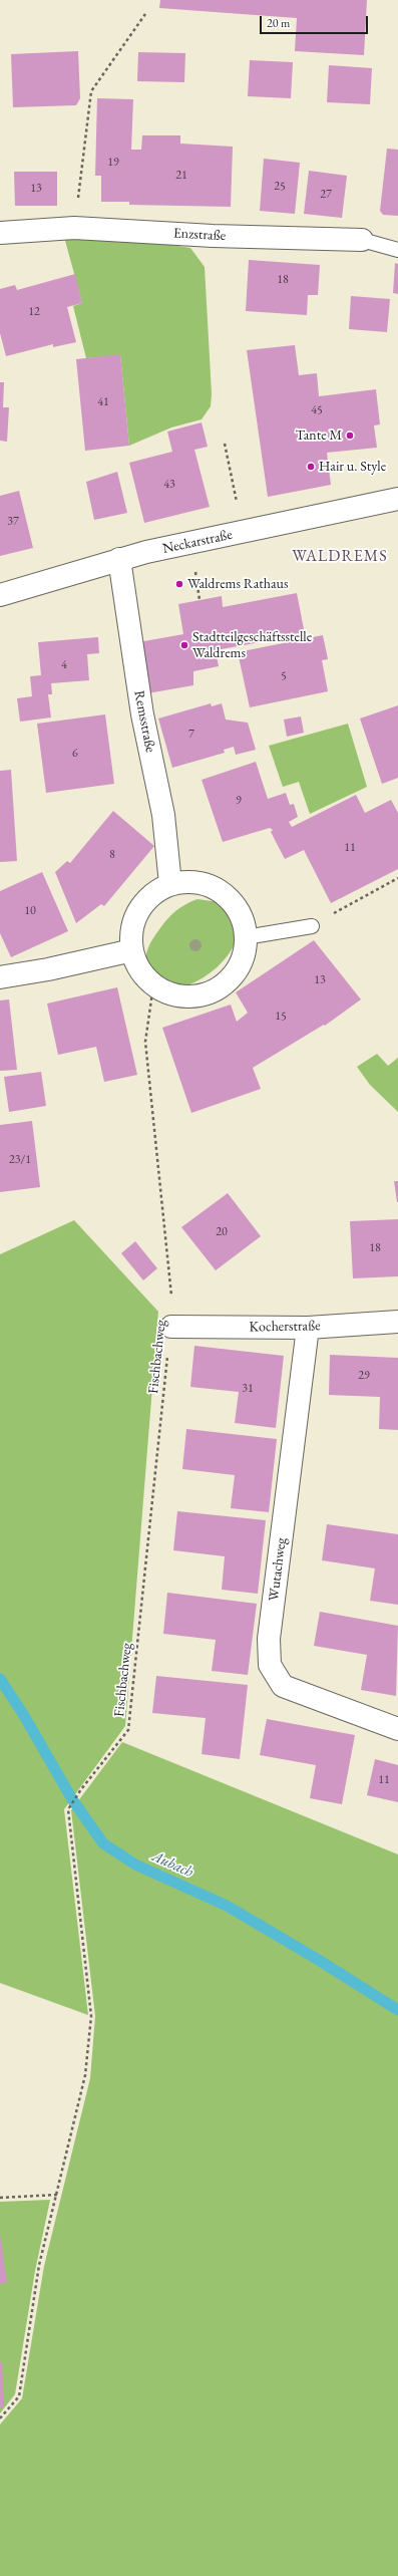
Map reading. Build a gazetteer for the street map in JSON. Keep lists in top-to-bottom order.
{
  "streets": {
    "street": [
      "Enzstraße",
      "Neckarstraße",
      "Remsstraße",
      "Kocherstraße",
      "Wutachweg"
    ],
    "path": ["Fischbachweg"]
  },
  "crossings": [
    ["Neckarstraße", "Remsstraße"],
    ["Remsstraße", "Fischbachweg"],
    ["Kocherstraße", "Fischbachweg"],
    ["Kocherstraße", "Wutachweg"]
  ],
  "districts": ["WALDREMS"],
  "water": ["Aubach"],
  "places": [
    "Tante M",
    "Hair u. Style",
    "Waldrems Rathaus",
    "Stadtteilgeschäftsstelle Waldrems"
  ],
  "house_numbers": [
    "19",
    "21",
    "25",
    "13",
    "27",
    "18",
    "12",
    "41",
    "45",
    "43",
    "37",
    "4",
    "5",
    "7",
    "6",
    "9",
    "11",
    "8",
    "10",
    "13",
    "15",
    "23/1",
    "20",
    "18",
    "29",
    "31",
    "11"
  ],
  "scale_bar": "20 m"
}
